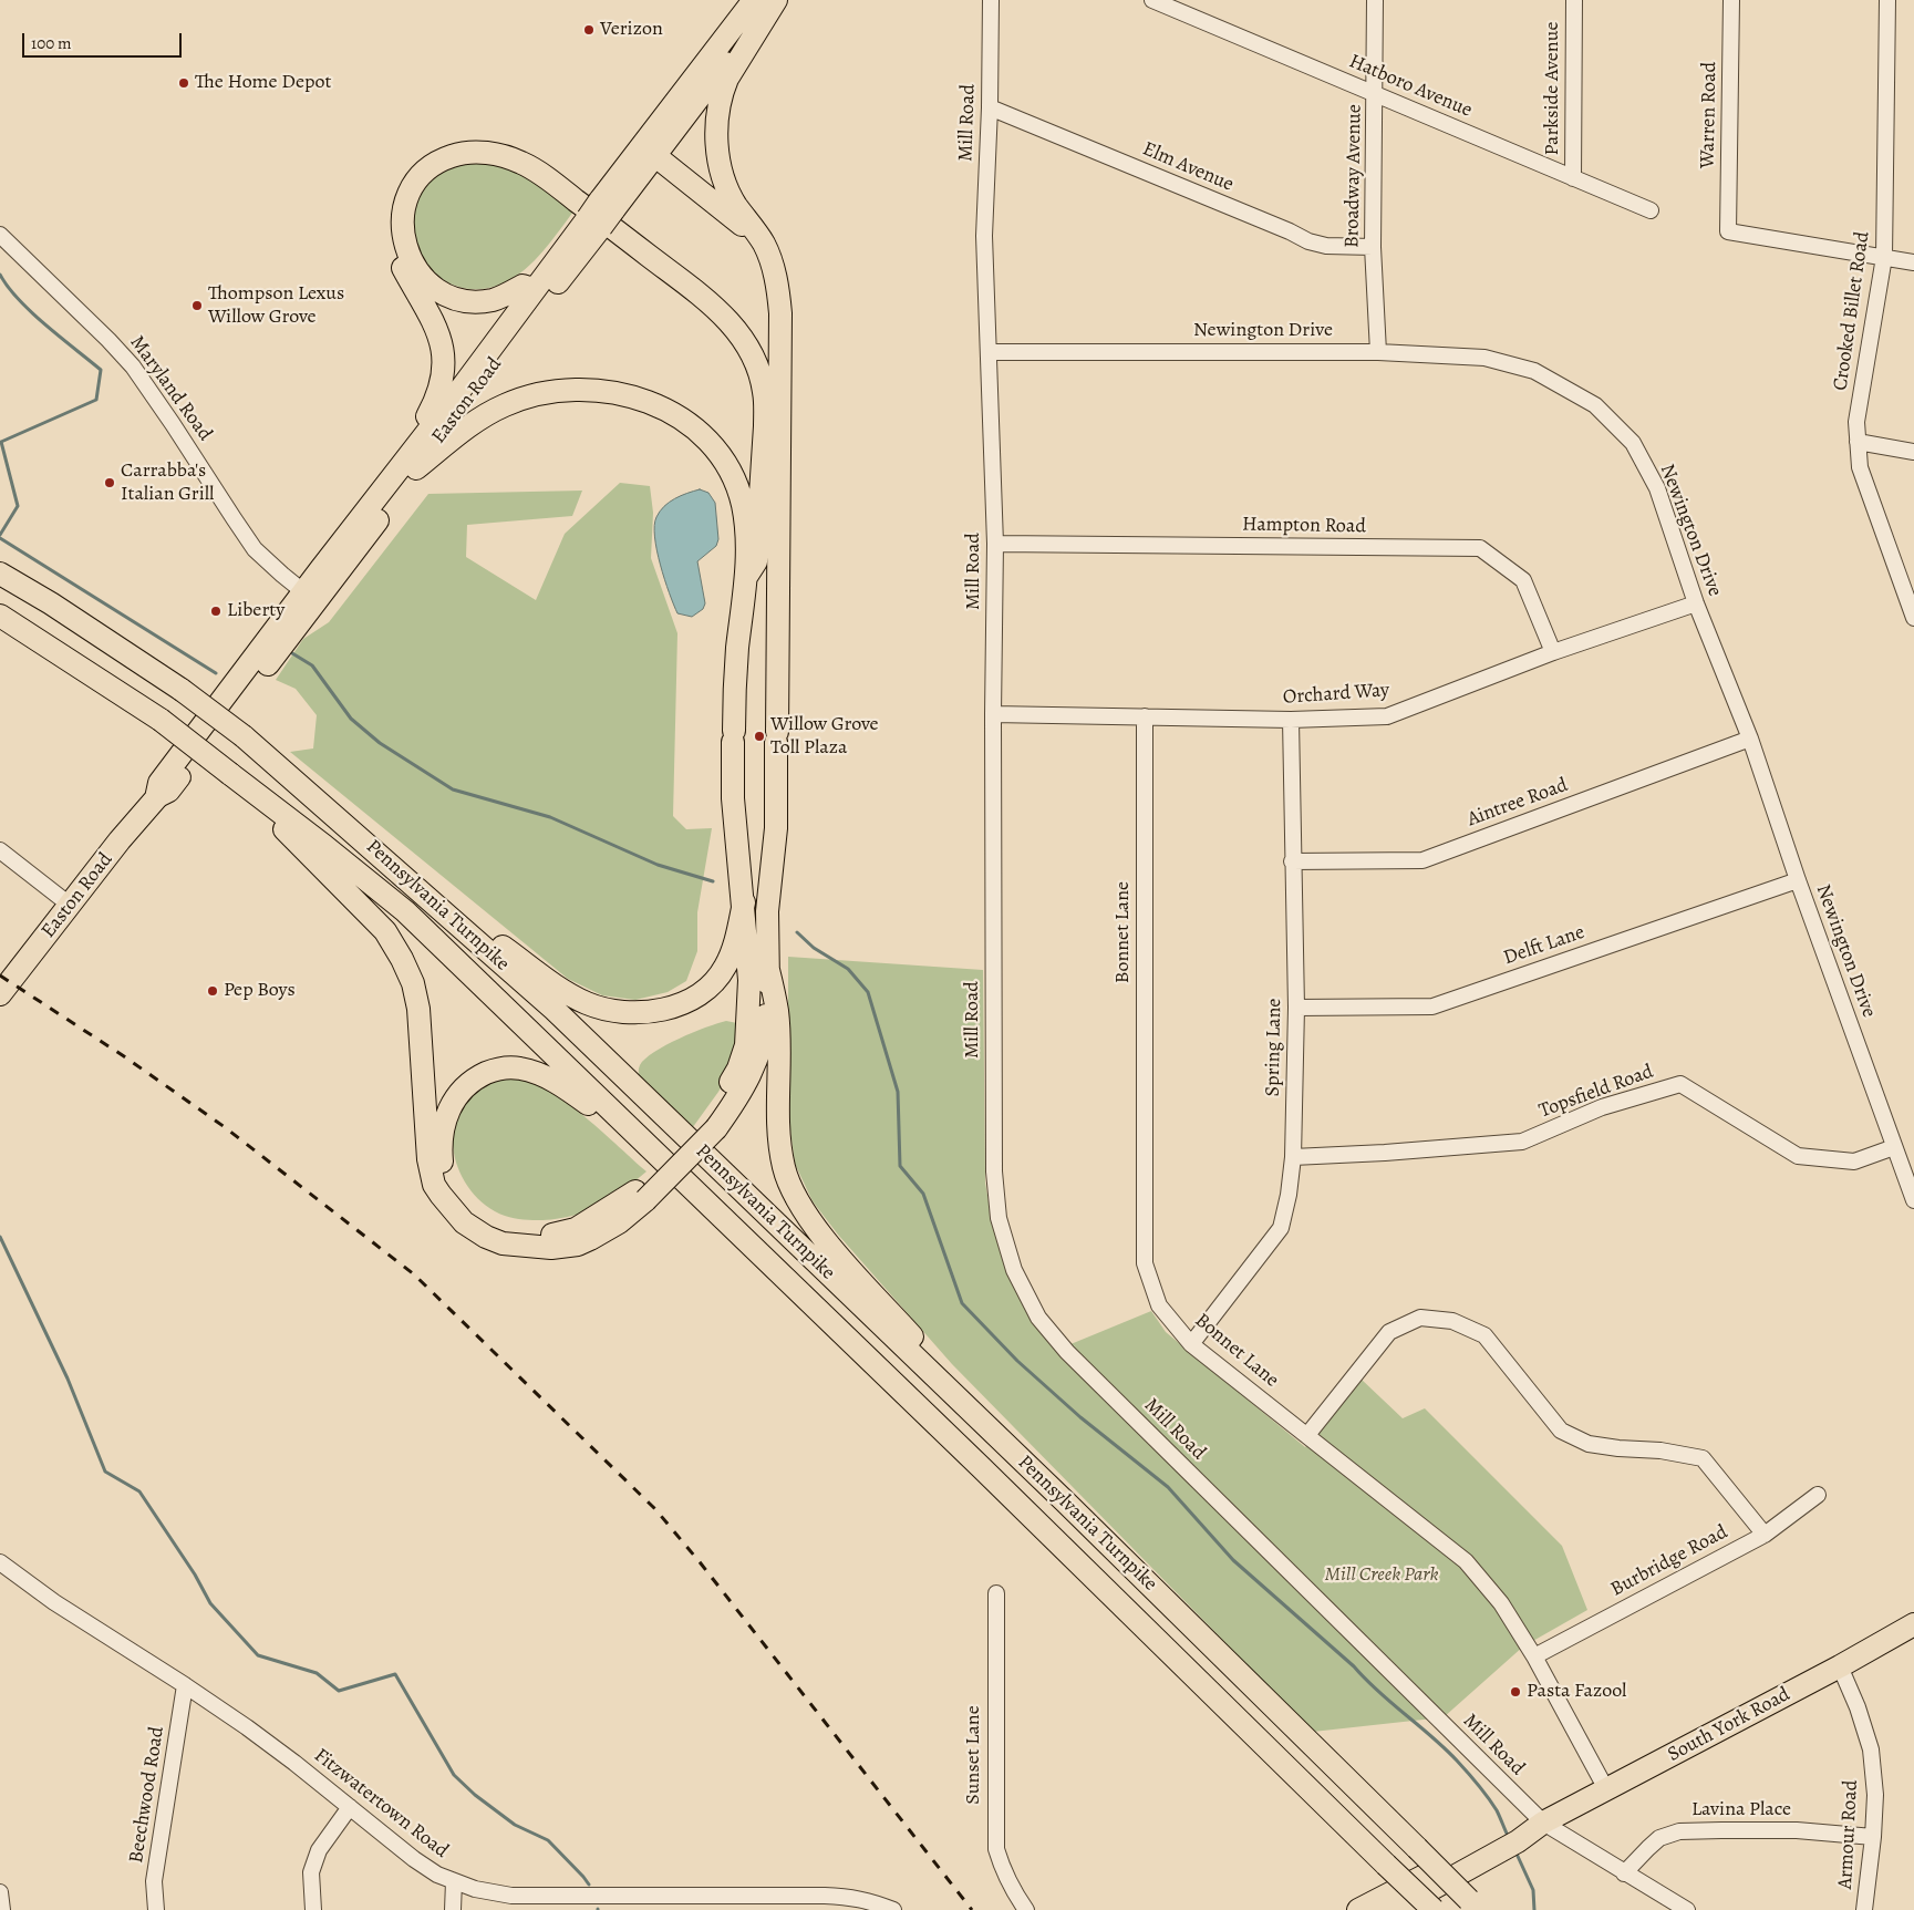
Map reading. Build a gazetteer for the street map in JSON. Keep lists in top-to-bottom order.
{
  "streets": {
    "highway": ["Easton Road", "Pennsylvania Turnpike", "South York Road"],
    "street": [
      "Hatboro Avenue",
      "Parkside Avenue",
      "Warren Road",
      "Mill Road",
      "Elm Avenue",
      "Broadway Avenue",
      "Crooked Billet Road",
      "Newington Drive",
      "Maryland Road",
      "Hampton Road",
      "Orchard Way",
      "Aintree Road",
      "Bonnet Lane",
      "Delft Lane",
      "Spring Lane",
      "Topsfield Road",
      "Burbridge Road",
      "Sunset Lane",
      "Beechwood Road",
      "Fitzwatertown Road",
      "Lavina Place",
      "Armour Road"
    ]
  },
  "crossings": [
    ["Hatboro Avenue", "Parkside Avenue"],
    ["Hatboro Avenue", "Broadway Avenue"],
    ["Warren Road", "Crooked Billet Road"],
    ["Mill Road", "Elm Avenue"],
    ["Mill Road", "Newington Drive"],
    ["Mill Road", "Hampton Road"],
    ["Mill Road", "Orchard Way"],
    ["Mill Road", "South York Road"],
    ["Mill Road", "Lavina Place"],
    ["Elm Avenue", "Broadway Avenue"],
    ["Broadway Avenue", "Newington Drive"],
    ["Newington Drive", "Orchard Way"],
    ["Newington Drive", "Aintree Road"],
    ["Newington Drive", "Delft Lane"],
    ["Newington Drive", "Topsfield Road"],
    ["Maryland Road", "Easton Road"],
    ["Hampton Road", "Orchard Way"],
    ["Orchard Way", "Bonnet Lane"],
    ["Orchard Way", "Spring Lane"],
    ["Aintree Road", "Spring Lane"],
    ["Bonnet Lane", "Spring Lane"],
    ["Bonnet Lane", "Burbridge Road"],
    ["Bonnet Lane", "South York Road"],
    ["Delft Lane", "Spring Lane"],
    ["Spring Lane", "Topsfield Road"],
    ["South York Road", "Armour Road"],
    ["Beechwood Road", "Fitzwatertown Road"],
    ["Lavina Place", "Armour Road"]
  ],
  "parks": ["Mill Creek Park"],
  "places": [
    "Verizon",
    "The Home Depot",
    "Thompson Lexus Willow Grove",
    "Carrabba's Italian Grill",
    "Liberty",
    "Willow Grove Toll Plaza",
    "Pep Boys",
    "Pasta Fazool"
  ],
  "scale_bar": "100 m"
}
